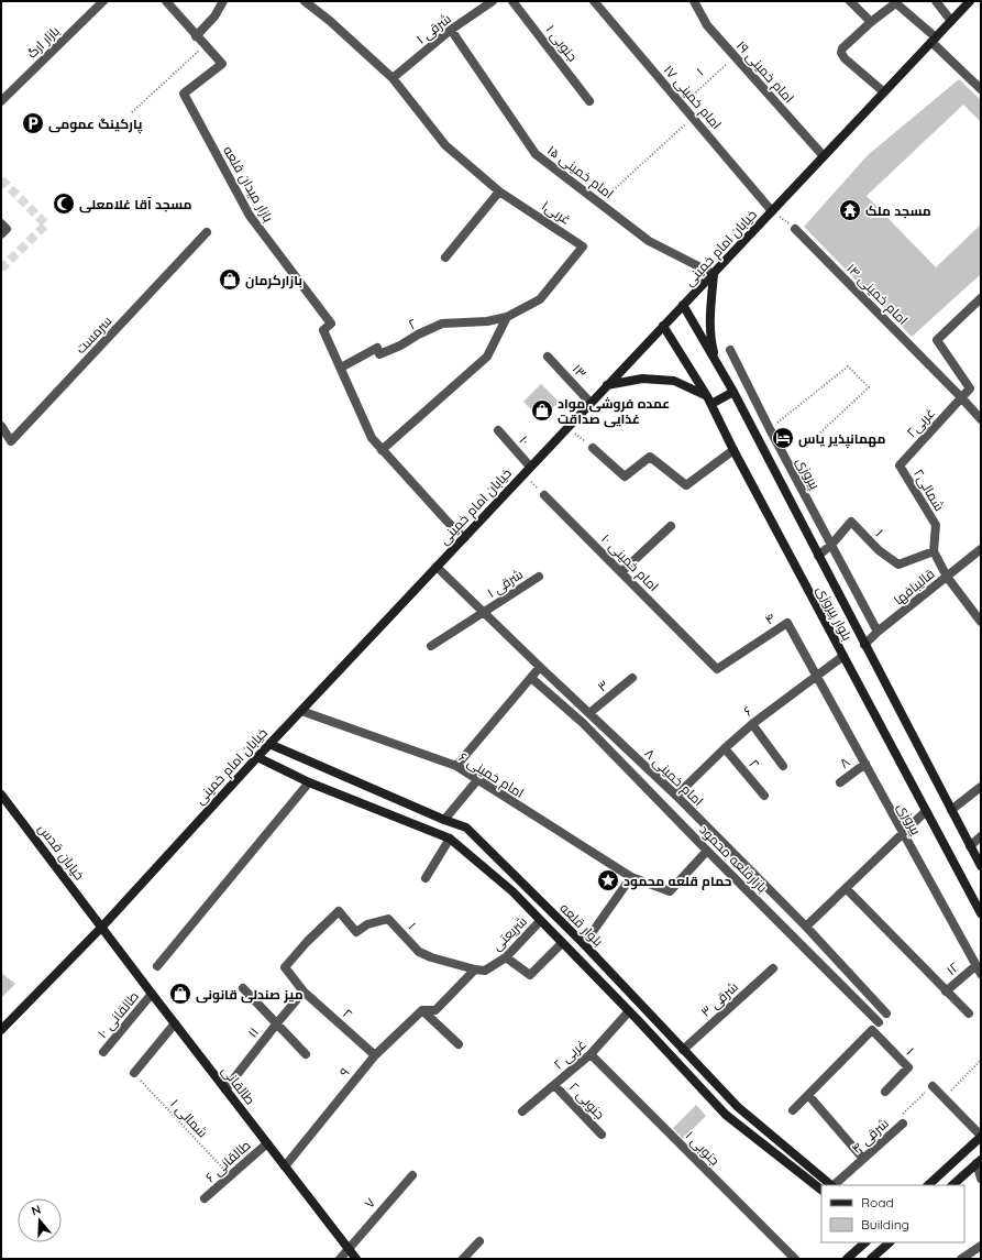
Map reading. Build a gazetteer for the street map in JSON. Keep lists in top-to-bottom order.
{
  "streets": {
    "main road": [
      "خیابان امام خمینی",
      "بلوار پیروزی",
      "خیابان قدس",
      "بلوار قلعه",
      "طالقانی"
    ],
    "street": [
      "۱ شرقی",
      "بازار ارگ",
      "۱ جنوبی",
      "۱",
      "امام خمینی ۱۹",
      "امام خمینی ۱۷",
      "امام خمینی ۱۵",
      "بازار میدان قلعه",
      "غربی۱",
      "امام خمینی ۱۴",
      "۲",
      "سرمست",
      "۱۳",
      "غربی۲",
      "۱۰",
      "پیروزی",
      "شمالی۲",
      "امام خمینی ۱۰",
      "قالیبافها",
      "۴",
      "۳",
      "۶",
      "۸",
      "امام خمینی ۶",
      "امام خمینی ۸",
      "بازارقلعه محمود",
      "شریعتی",
      "۱۲",
      "۳ شرقی",
      "طالقانی ۱۰",
      "۱۱",
      "۲ غربی",
      "۹",
      "۲ جنوبی",
      "شرقی ۴",
      "طالقانی ۶",
      "۷"
    ],
    "path": ["۱ شمالی"]
  },
  "crossings": [
    ["۱ شرقی", "امام خمینی ۱۵"],
    ["۱ شرقی", "غربی۱"],
    ["۱ شرقی", "امام خمینی ۸"],
    ["۱ جنوبی", "۲ غربی"],
    ["۱", "امام خمینی ۱۹"],
    ["۱", "امام خمینی ۱۷"],
    ["۱", "۲"],
    ["۱", "پیروزی"],
    ["۱", "شمالی۲"],
    ["۱", "بلوار پیروزی"],
    ["۱", "شریعتی"],
    ["امام خمینی ۱۹", "خیابان امام خمینی"],
    ["امام خمینی ۱۷", "خیابان امام خمینی"],
    ["امام خمینی ۱۵", "خیابان امام خمینی"],
    ["بازار میدان قلعه", "خیابان امام خمینی"],
    ["بازار میدان قلعه", "۲"],
    ["غربی۱", "۲"],
    ["خیابان امام خمینی", "۱۳"],
    ["خیابان امام خمینی", "۱۰"],
    ["خیابان امام خمینی", "بلوار پیروزی"],
    ["خیابان امام خمینی", "امام خمینی ۶"],
    ["خیابان امام خمینی", "امام خمینی ۸"],
    ["خیابان امام خمینی", "خیابان قدس"],
    ["خیابان امام خمینی", "بلوار قلعه"],
    ["خیابان امام خمینی", "طالقانی"],
    ["امام خمینی ۱۴", "غربی۲"],
    ["۲", "۶"],
    ["۲", "۱۱"],
    ["۲", "۹"],
    ["غربی۲", "شمالی۲"],
    ["پیروزی", "قالیبافها"],
    ["پیروزی", "۴"],
    ["پیروزی", "۶"],
    ["پیروزی", "۸"],
    ["پیروزی", "۱۲"],
    ["امام خمینی ۱۰", "۴"],
    ["قالیبافها", "بلوار پیروزی"],
    ["بلوار پیروزی", "۶"],
    ["۴", "۶"],
    ["۳", "امام خمینی ۸"],
    ["۶", "امام خمینی ۸"],
    ["امام خمینی ۶", "بازارقلعه محمود"],
    ["خیابان قدس", "طالقانی"],
    ["بلوار قلعه", "شریعتی"],
    ["بلوار قلعه", "۳ شرقی"],
    ["بلوار قلعه", "۲ غربی"],
    ["طالقانی ۱۰", "طالقانی"],
    ["۱۱", "طالقانی"],
    ["۲ غربی", "۲ جنوبی"],
    ["۹", "طالقانی"],
    ["طالقانی", "طالقانی ۶"],
    ["طالقانی", "۷"],
    ["۱ شمالی", "طالقانی ۶"]
  ],
  "places": {
    "parking": ["پارکینگ عمومی"],
    "mosque": ["مسجد آقا غلامعلی"],
    "temple": ["مسجد ملک"],
    "shop": ["بازارکرمان", "عمده فروشی مواد غذایی صداقت", "میز صندلی قانونی"],
    "hotel": ["مهمانپذیر یاس"],
    "place": ["حمام قلعه محمود"]
  },
  "legend": ["Road", "Building"],
  "north": "top"
}
